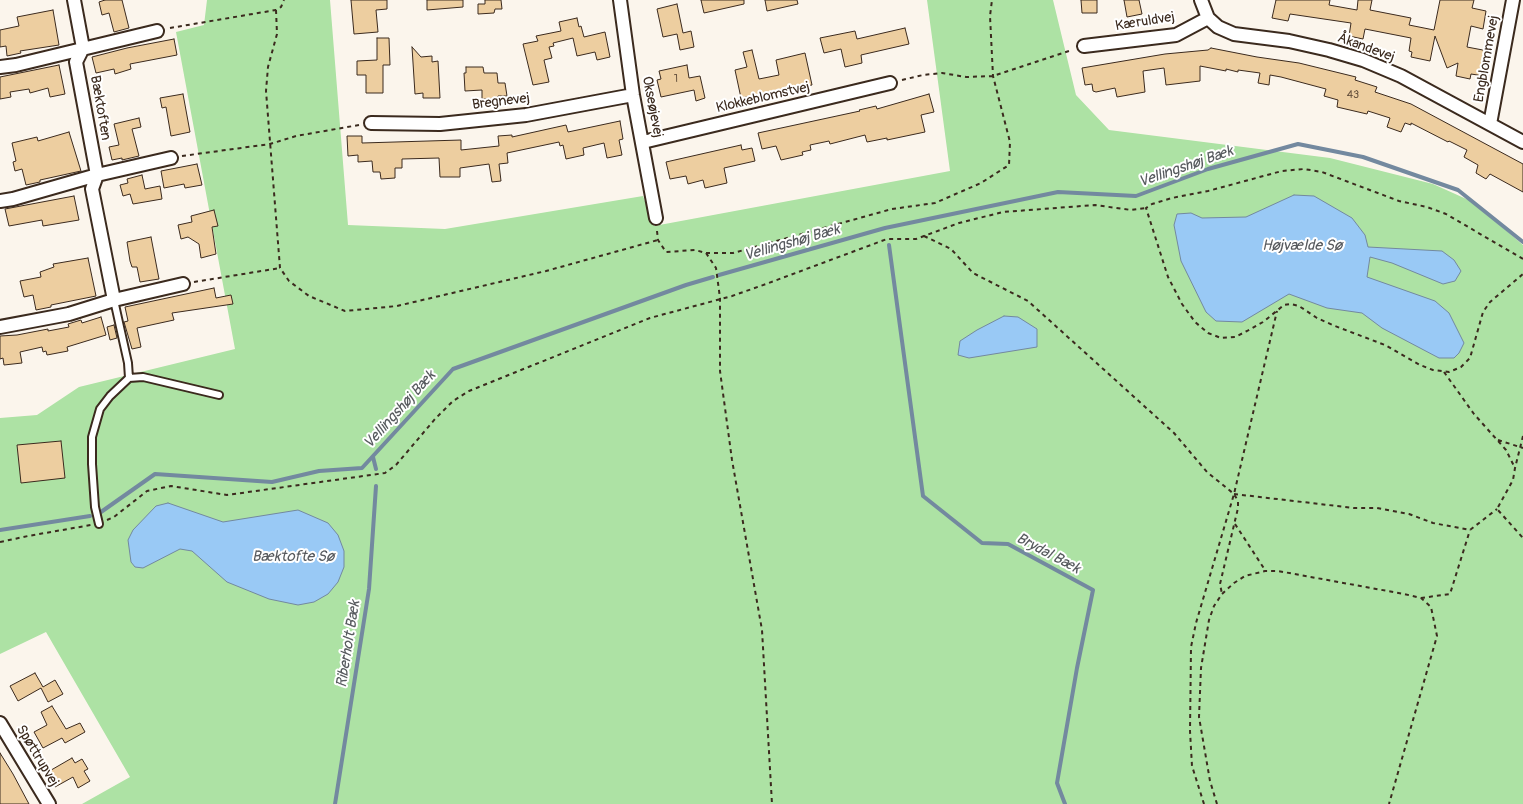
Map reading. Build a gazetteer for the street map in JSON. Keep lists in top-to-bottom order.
{
  "streets": {
    "street": [
      "Kæruldvej",
      "Åkandevej",
      "Engblommevej",
      "Klokkeblomstvej",
      "Bregnevej",
      "Okseøjevej",
      "Bæktoften",
      "Spøttrupvej"
    ]
  },
  "crossings": [
    ["Kæruldvej", "Åkandevej"],
    ["Åkandevej", "Engblommevej"],
    ["Klokkeblomstvej", "Okseøjevej"],
    ["Bregnevej", "Okseøjevej"]
  ],
  "water": [
    "Vellingshøj Bæk",
    "Højvælde Sø",
    "Brydal Bæk",
    "Bæktofte Sø",
    "Riberholt Bæk"
  ],
  "house_numbers": ["1", "43"]
}
